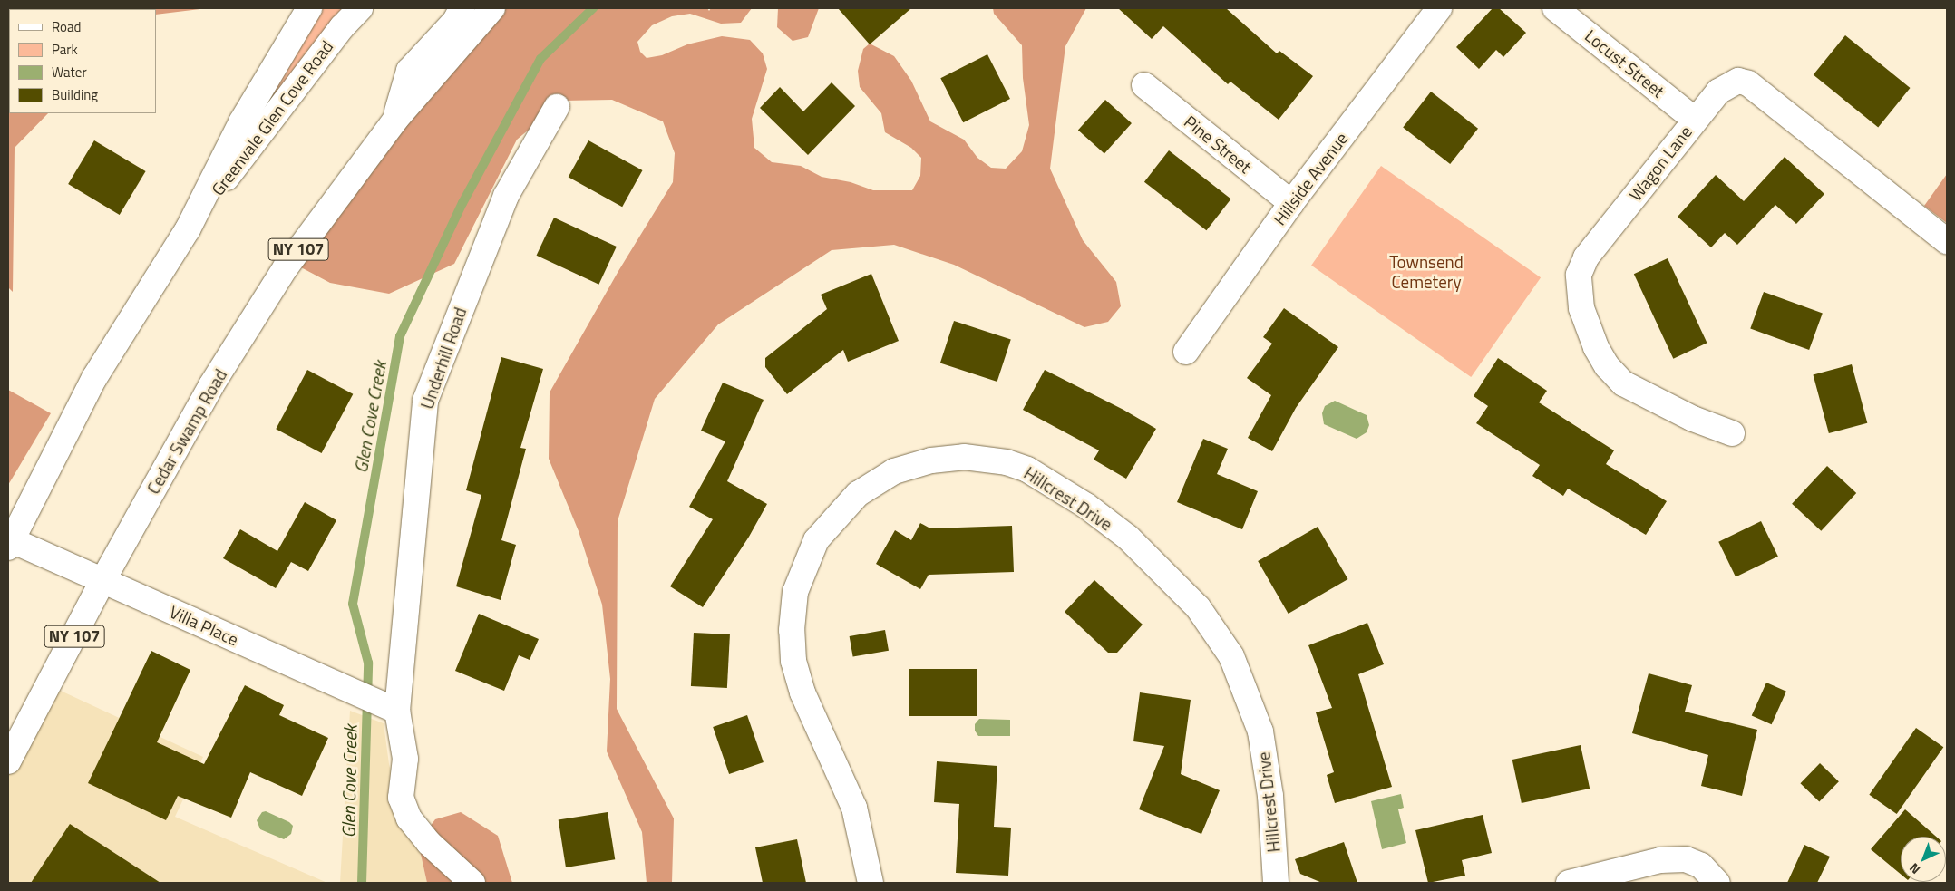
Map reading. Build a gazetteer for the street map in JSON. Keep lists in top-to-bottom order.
{
  "streets": {
    "street": [
      "Locust Street",
      "Greenvale Glen Cove Road",
      "Pine Street",
      "Wagon Lane",
      "Hillside Avenue",
      "NY 107",
      "Underhill Road",
      "Cedar Swamp Road",
      "Hillcrest Drive",
      "Villa Place"
    ]
  },
  "crossings": [
    ["Locust Street", "Wagon Lane"],
    ["Pine Street", "Hillside Avenue"],
    ["NY 107", "Cedar Swamp Road"],
    ["Underhill Road", "Villa Place"],
    ["Cedar Swamp Road", "Villa Place"]
  ],
  "water": ["Glen Cove Creek"],
  "parks": ["Townsend Cemetery"],
  "legend": [
    "Road",
    "Park",
    "Water",
    "Building"
  ],
  "north": "bottom left"
}
